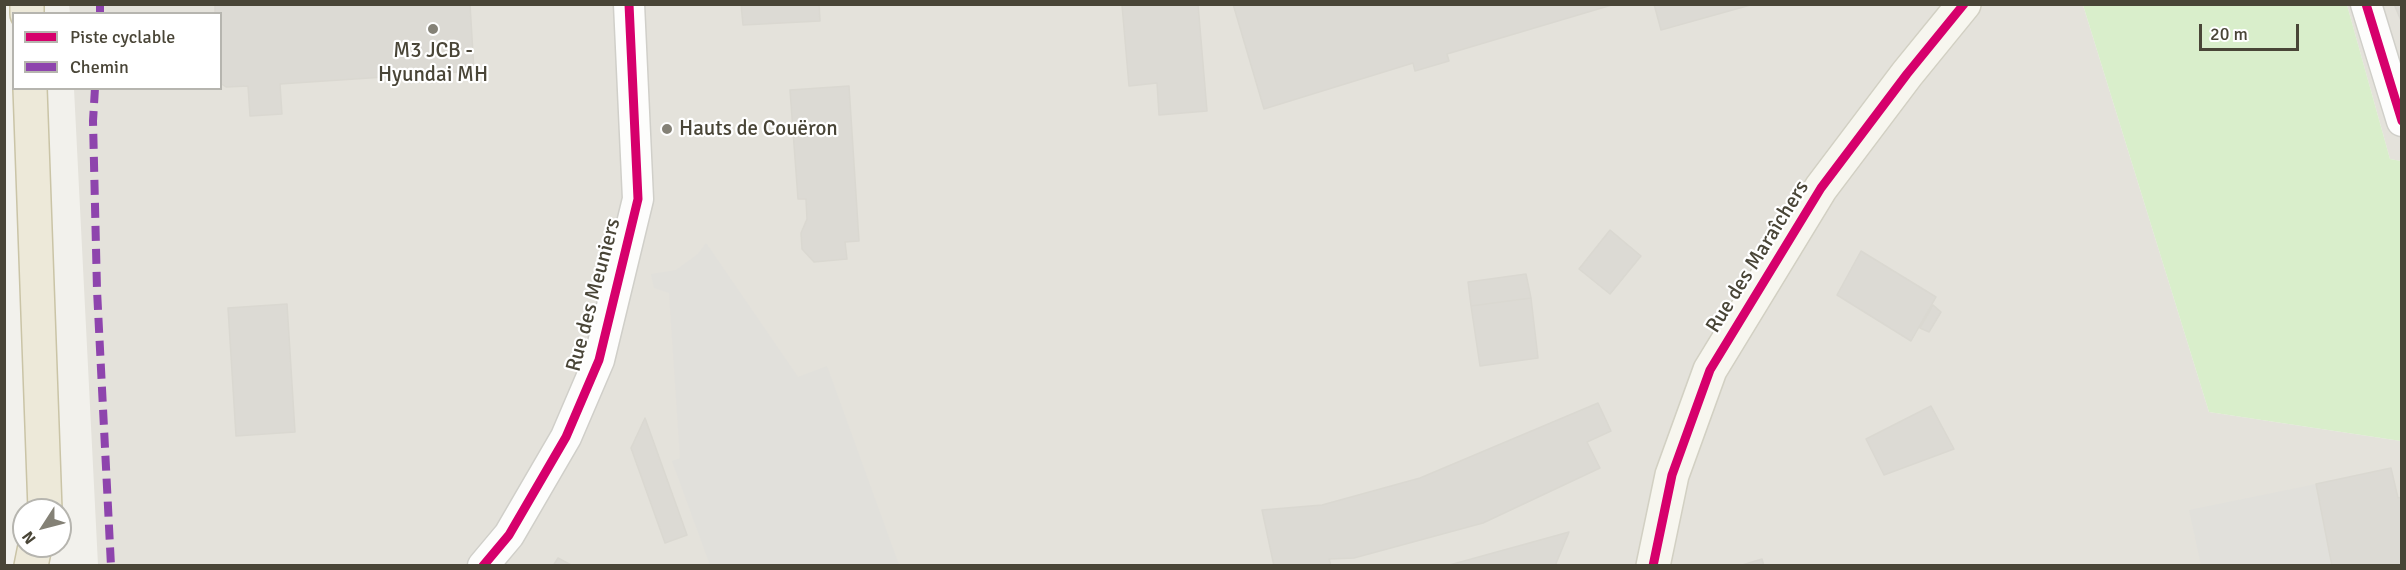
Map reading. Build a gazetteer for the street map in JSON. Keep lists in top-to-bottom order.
{
  "streets": {
    "street": ["Rue des Maraîchers", "Rue des Meuniers"]
  },
  "places": ["M3 JCB - Hyundai MH", "Hauts de Couëron"],
  "legend": ["Piste cyclable", "Chemin"],
  "scale_bar": "20 m",
  "north": "bottom left"
}
